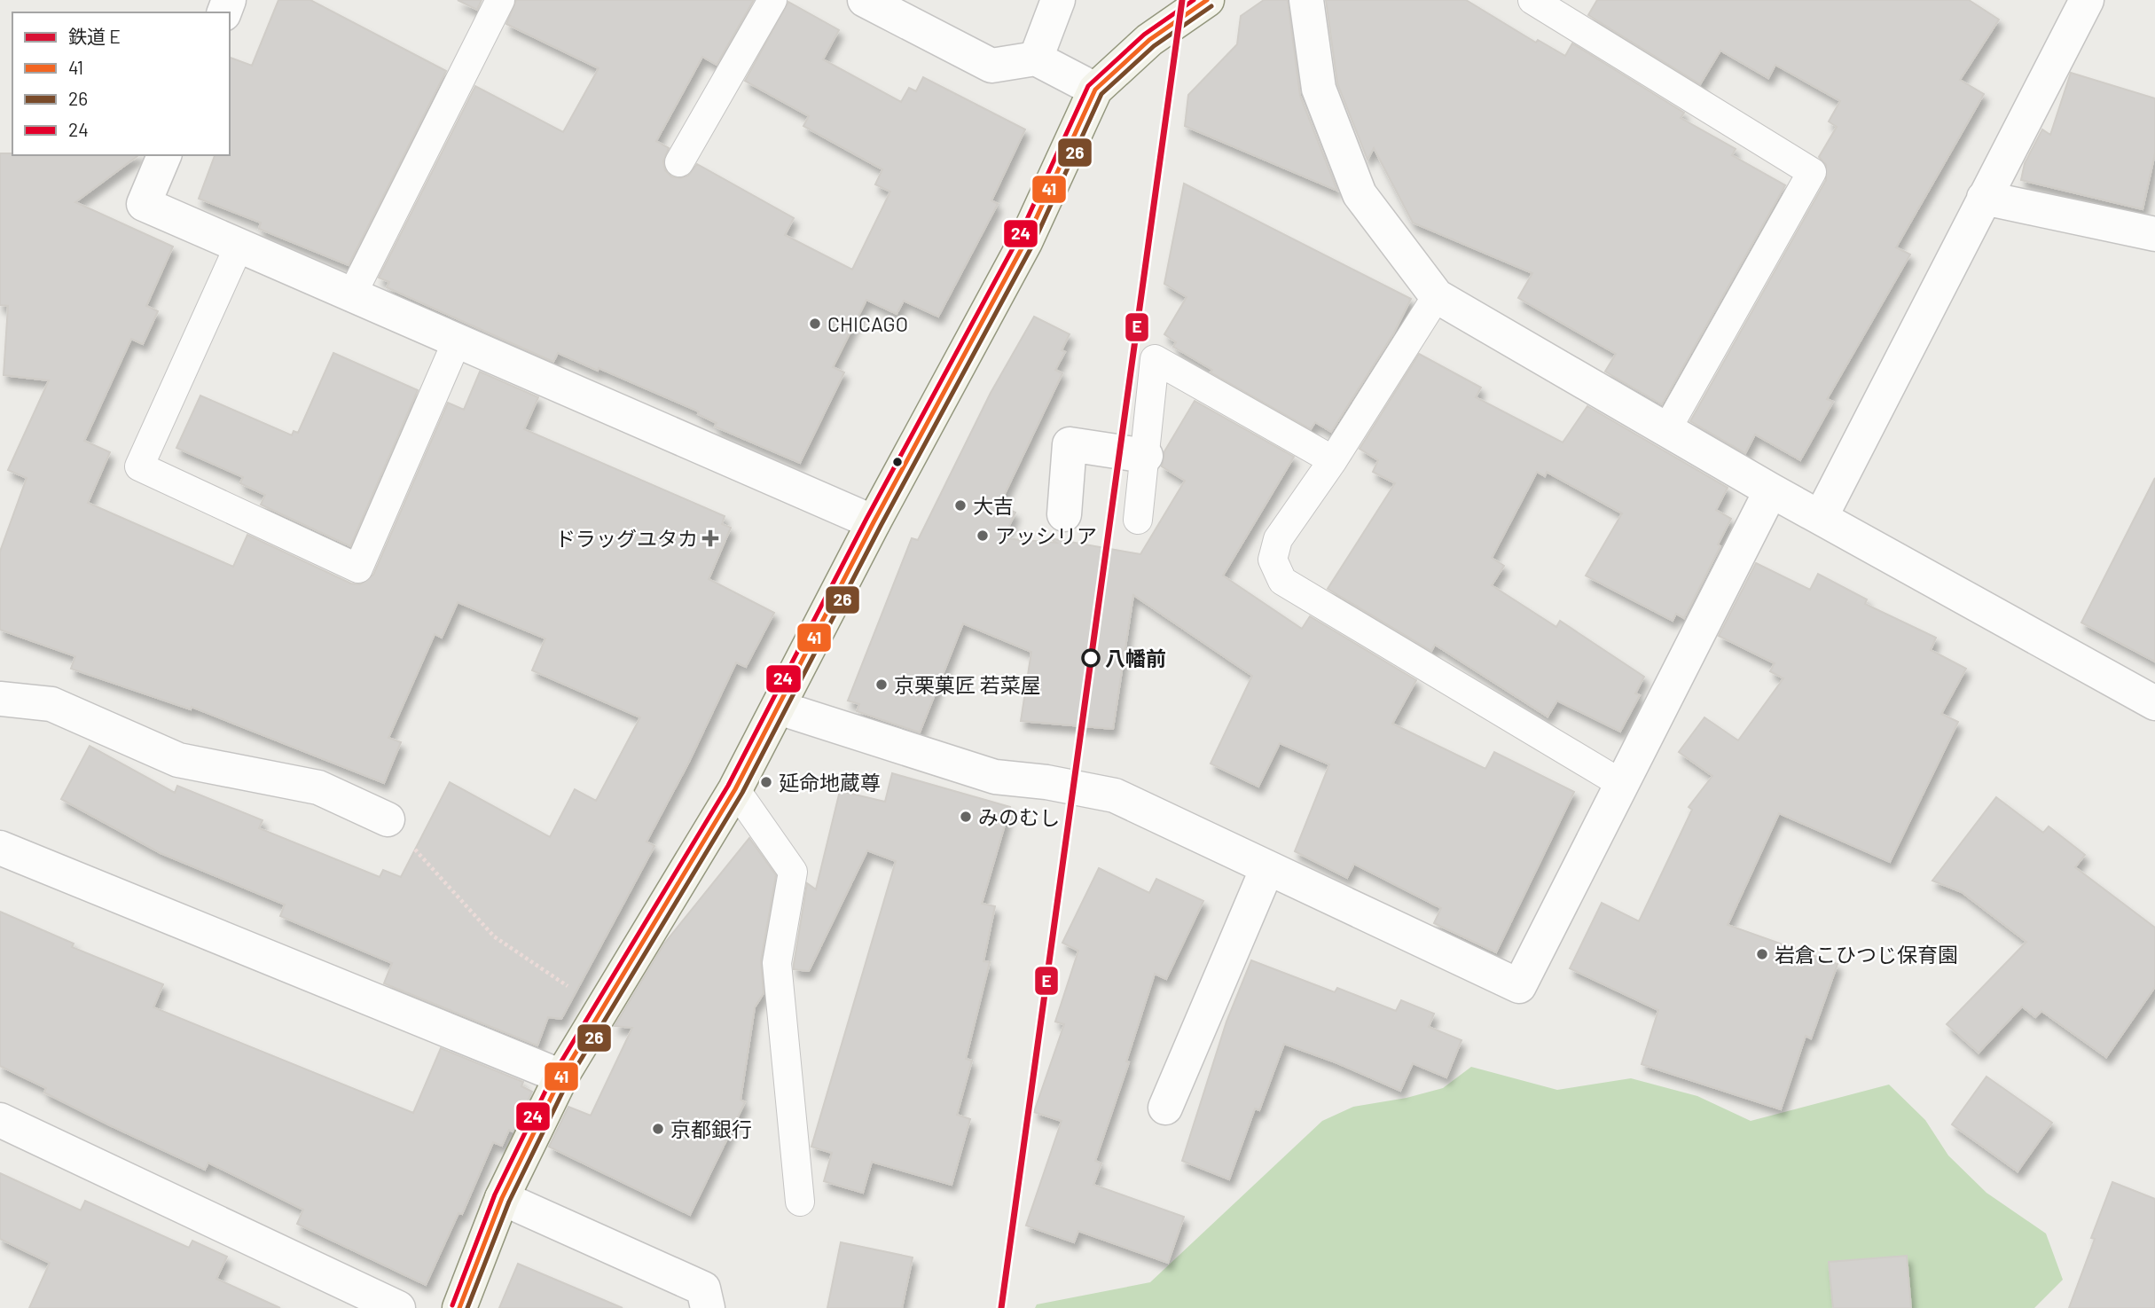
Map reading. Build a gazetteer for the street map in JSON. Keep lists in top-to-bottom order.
{
  "places": {
    "other": [
      "CHICAGO",
      "大吉",
      "アッシリア",
      "八幡前",
      "京栗菓匠 若菜屋",
      "延命地蔵尊",
      "みのむし",
      "岩倉こひつじ保育園",
      "京都銀行"
    ],
    "health": ["ドラッグユタカ"]
  },
  "lines": [
    "rail line E",
    "transit line 41",
    "transit line 24",
    "transit line 26"
  ],
  "legend": [
    "鉄道 E",
    "41",
    "26",
    "24"
  ]
}
